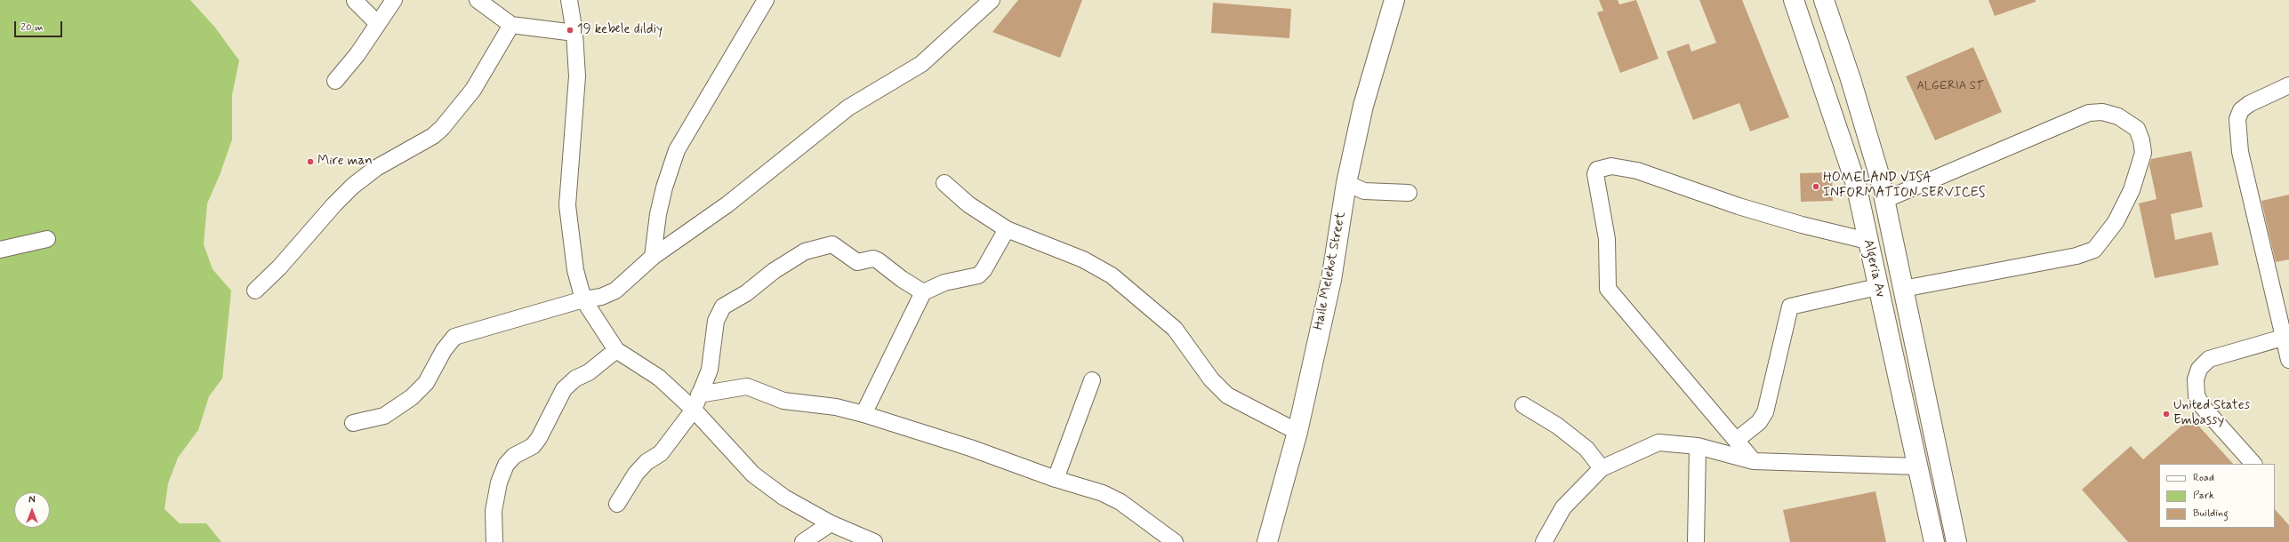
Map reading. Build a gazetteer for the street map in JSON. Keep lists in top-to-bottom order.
{
  "streets": {
    "main road": ["Algeria Av", "Haile Melekot Street"]
  },
  "places": [
    "19 kebele dildiy",
    "Mire man",
    "HOMELAND VISA INFORMATION SERVICES",
    "United States Embassy"
  ],
  "house_numbers": ["ALGERIA ST"],
  "legend": ["Road", "Park", "Building"],
  "scale_bar": "20 m",
  "north": "top"
}
